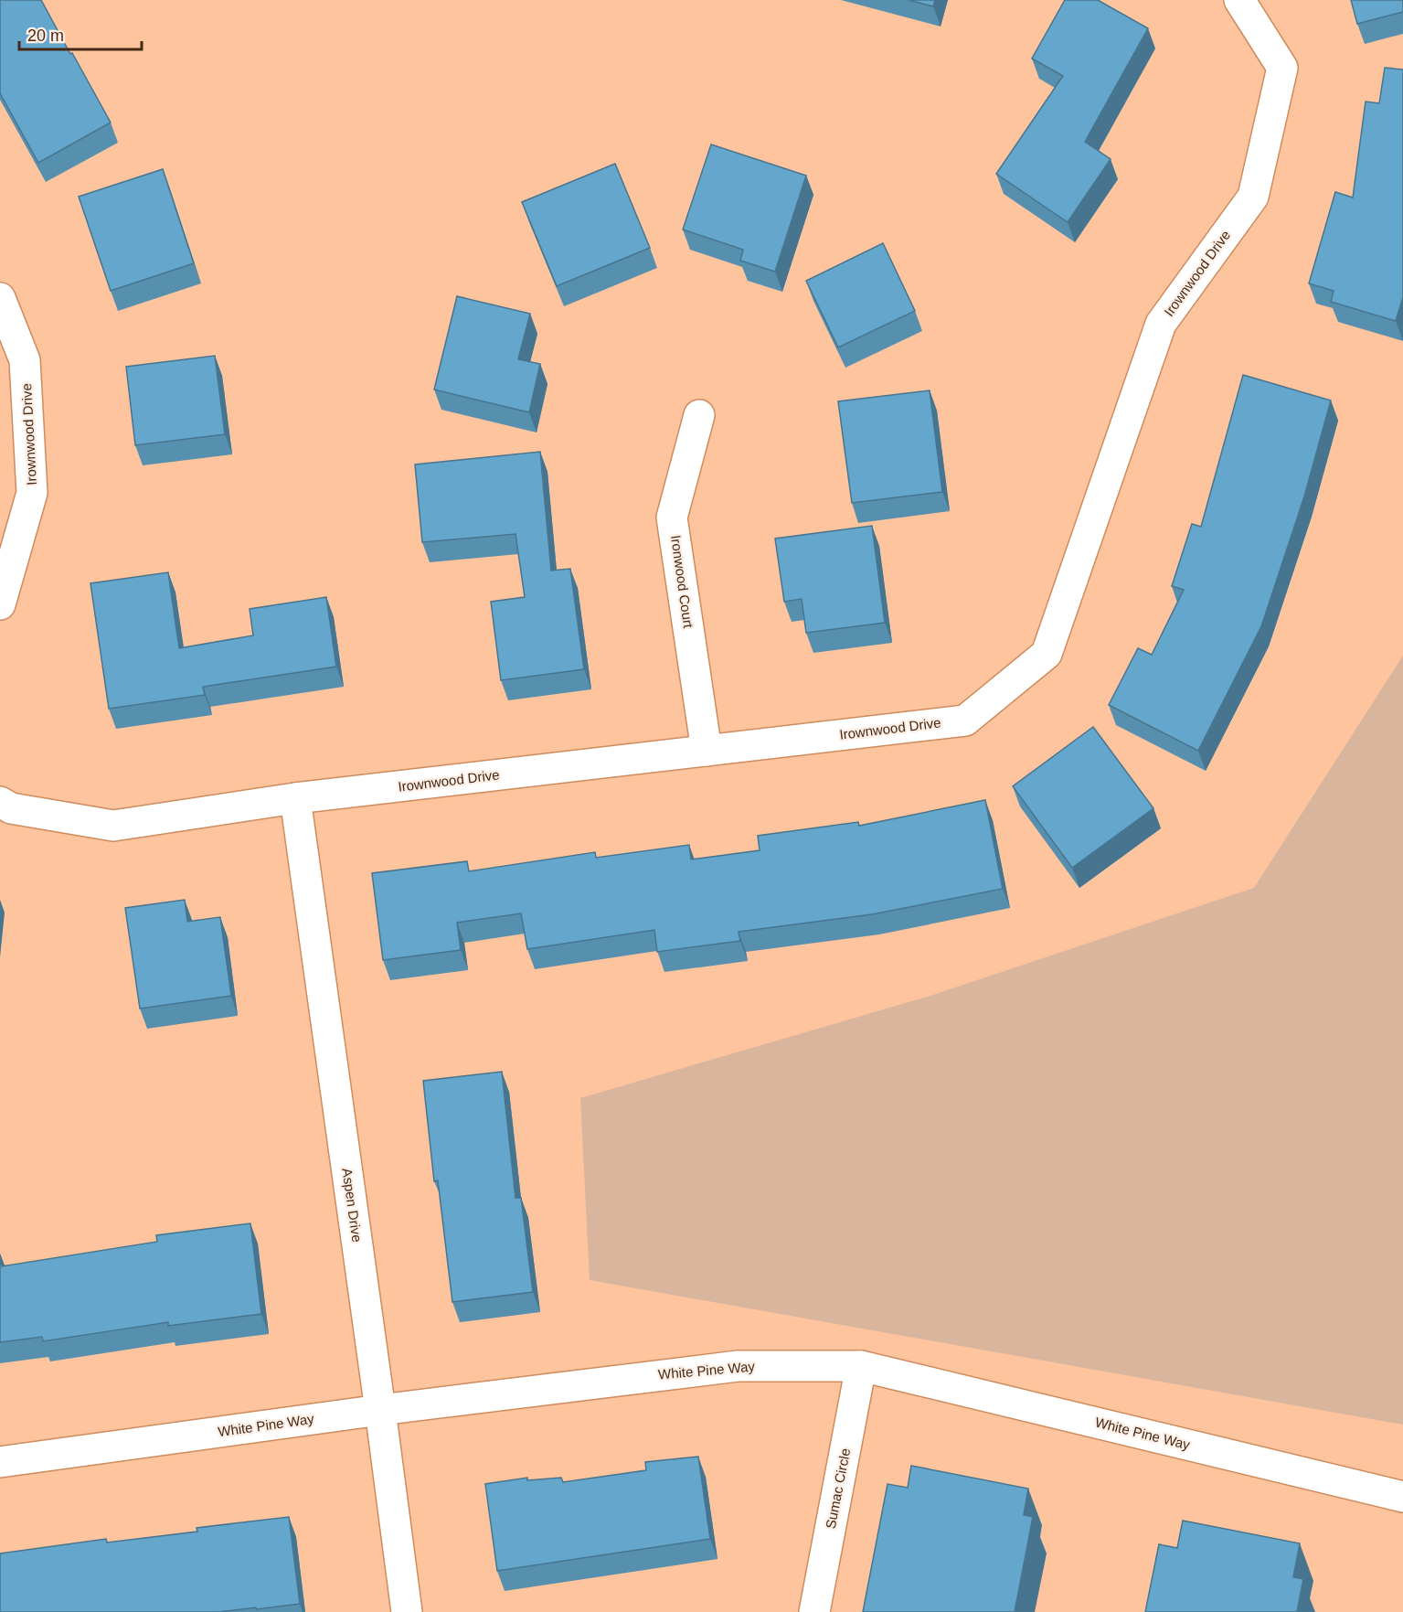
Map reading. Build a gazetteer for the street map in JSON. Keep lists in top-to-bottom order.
{
  "streets": {
    "street": [
      "Irownwood Drive",
      "Ironwood Court",
      "Aspen Drive",
      "White Pine Way",
      "Sumac Circle"
    ]
  },
  "crossings": [
    ["Irownwood Drive", "Ironwood Court"],
    ["Irownwood Drive", "Aspen Drive"],
    ["Aspen Drive", "White Pine Way"],
    ["White Pine Way", "Sumac Circle"]
  ],
  "scale_bar": "20 m"
}
